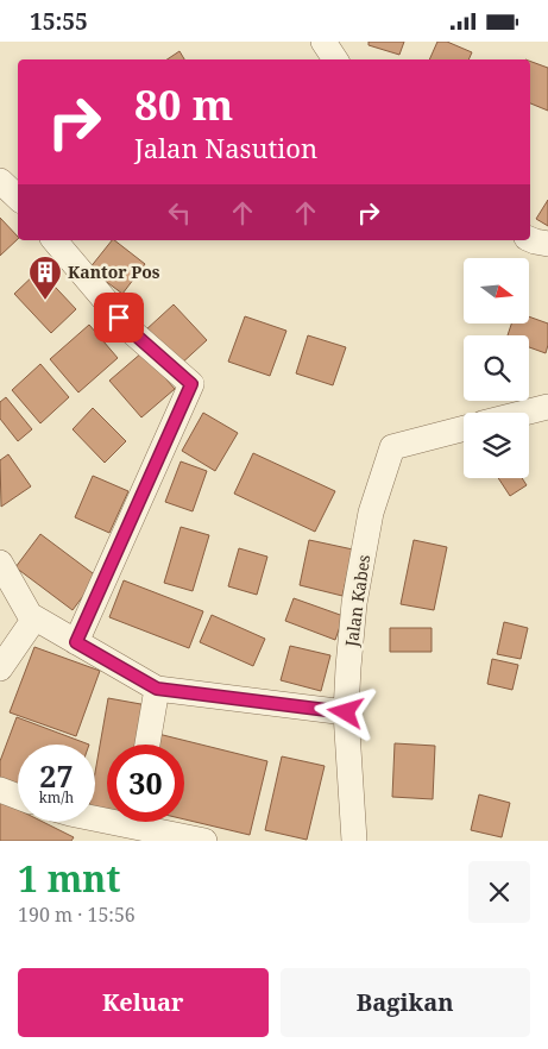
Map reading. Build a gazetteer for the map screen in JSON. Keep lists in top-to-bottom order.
{
  "streets": {
    "street": ["Jalan Kabes"]
  },
  "places": {
    "building": ["Kantor Pos"]
  },
  "north": "right",
  "page": {
    "status": "15:55",
    "turn": ["80 m", "Jalan Nasution"],
    "speed": "27 km/h",
    "limit": "30",
    "heading": ["1 mnt", "190 m · 15:56"],
    "buttons": ["Keluar", "Bagikan"]
  }
}
